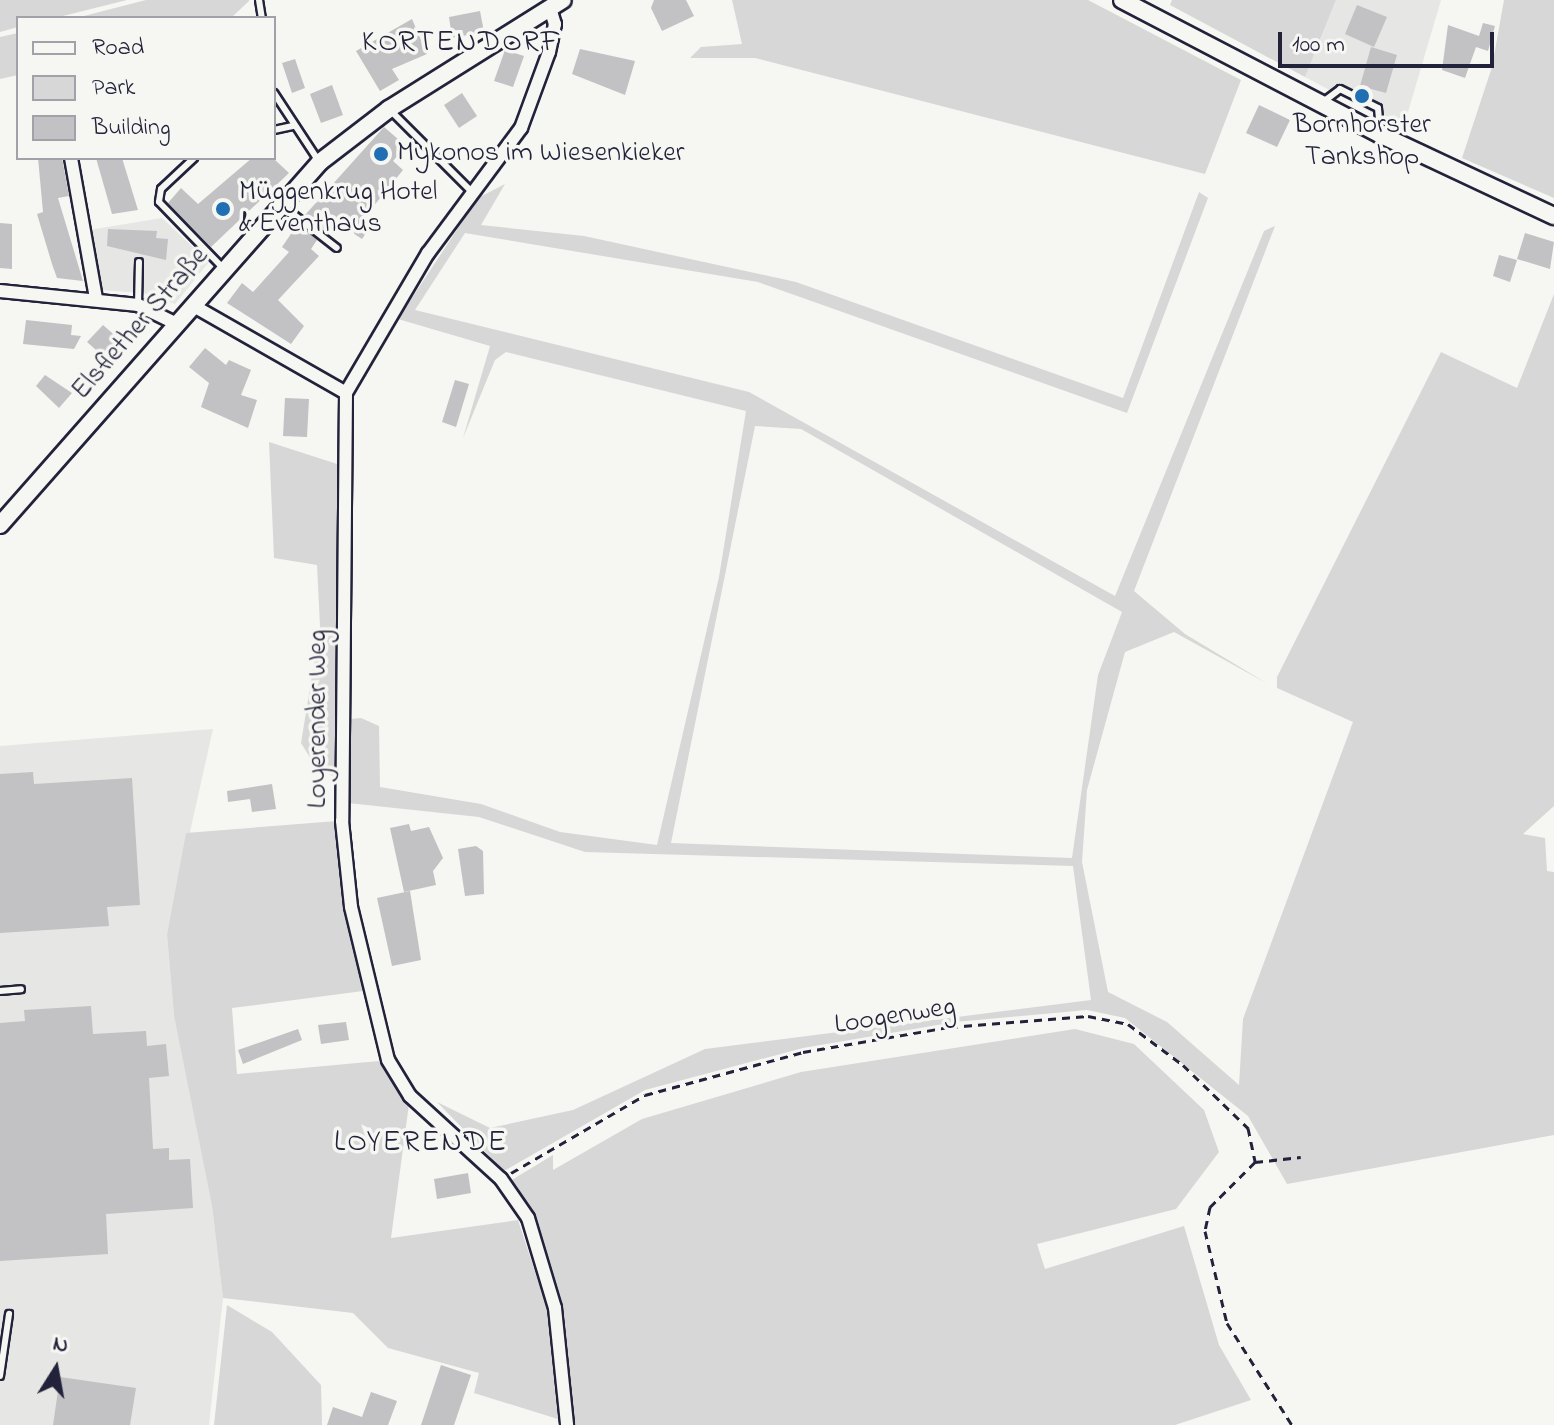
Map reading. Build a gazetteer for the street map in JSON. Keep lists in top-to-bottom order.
{
  "streets": {
    "main road": ["Elsflether Straße"],
    "street": ["Loyerender Weg"],
    "path": ["Loogenweg"]
  },
  "crossings": [
    ["Elsflether Straße", "Loyerender Weg"],
    ["Loyerender Weg", "Loogenweg"]
  ],
  "districts": ["KORTENDORF", "LOYERENDE"],
  "places": ["Bornhorster Tankshop", "Mykonos im Wiesenkieker", "Müggenkrug Hotel & Eventhaus"],
  "legend": ["Road", "Park", "Building"],
  "scale_bar": "100 m",
  "north": "top"
}
